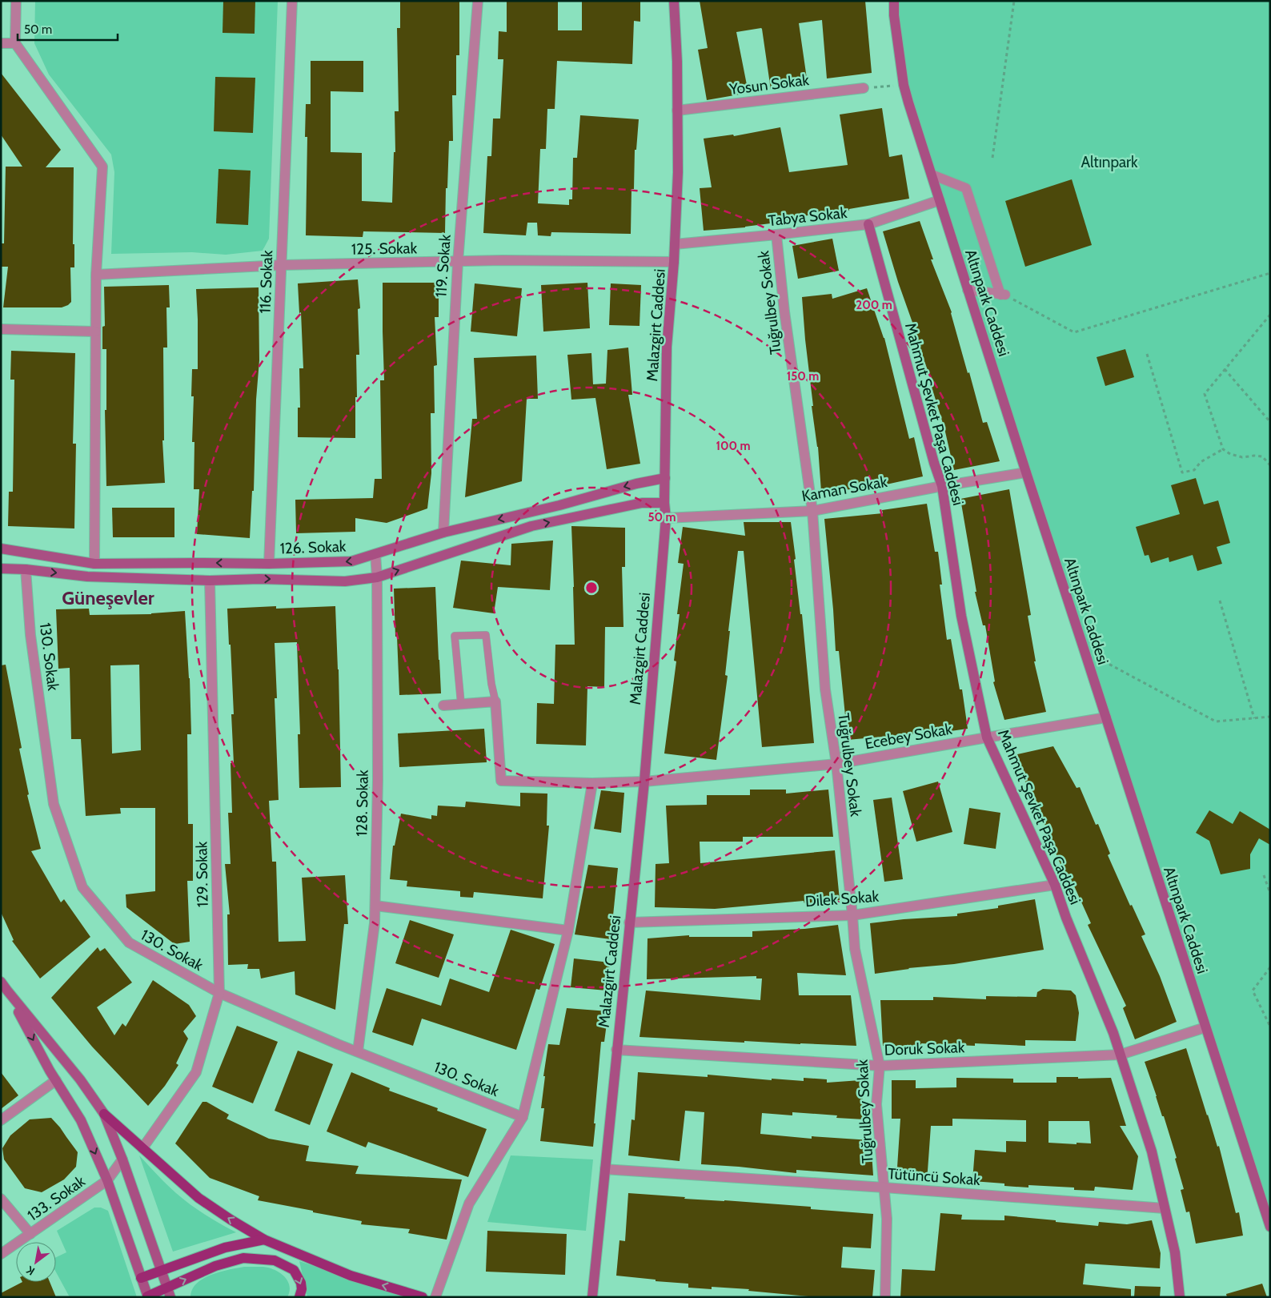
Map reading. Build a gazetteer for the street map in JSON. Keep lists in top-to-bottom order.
{
  "streets": {
    "street": [
      "Yosun Sokak",
      "Tabya Sokak",
      "125. Sokak",
      "119. Sokak",
      "116. Sokak",
      "Tuğrulbey Sokak",
      "Altınpark Caddesi",
      "Malazgirt Caddesi",
      "Mahmut Şevket Paşa Caddesi",
      "Kaman Sokak",
      "126. Sokak",
      "130. Sokak",
      "Ecebey Sokak",
      "128. Sokak",
      "129. Sokak",
      "Dilek Sokak",
      "Doruk Sokak",
      "Tütüncü Sokak",
      "133. Sokak"
    ]
  },
  "crossings": [
    ["Yosun Sokak", "Malazgirt Caddesi"],
    ["Tabya Sokak", "Tuğrulbey Sokak"],
    ["Tabya Sokak", "Altınpark Caddesi"],
    ["Tabya Sokak", "Malazgirt Caddesi"],
    ["Tabya Sokak", "Mahmut Şevket Paşa Caddesi"],
    ["125. Sokak", "119. Sokak"],
    ["125. Sokak", "116. Sokak"],
    ["125. Sokak", "Malazgirt Caddesi"],
    ["119. Sokak", "126. Sokak"],
    ["116. Sokak", "126. Sokak"],
    ["Tuğrulbey Sokak", "Kaman Sokak"],
    ["Tuğrulbey Sokak", "Ecebey Sokak"],
    ["Tuğrulbey Sokak", "Dilek Sokak"],
    ["Tuğrulbey Sokak", "Doruk Sokak"],
    ["Tuğrulbey Sokak", "Tütüncü Sokak"],
    ["Altınpark Caddesi", "Kaman Sokak"],
    ["Altınpark Caddesi", "Ecebey Sokak"],
    ["Altınpark Caddesi", "Doruk Sokak"],
    ["Malazgirt Caddesi", "Kaman Sokak"],
    ["Malazgirt Caddesi", "126. Sokak"],
    ["Malazgirt Caddesi", "Ecebey Sokak"],
    ["Malazgirt Caddesi", "Dilek Sokak"],
    ["Malazgirt Caddesi", "Doruk Sokak"],
    ["Malazgirt Caddesi", "Tütüncü Sokak"],
    ["Mahmut Şevket Paşa Caddesi", "Kaman Sokak"],
    ["Mahmut Şevket Paşa Caddesi", "Ecebey Sokak"],
    ["Mahmut Şevket Paşa Caddesi", "Dilek Sokak"],
    ["Mahmut Şevket Paşa Caddesi", "Doruk Sokak"],
    ["Mahmut Şevket Paşa Caddesi", "Tütüncü Sokak"],
    ["126. Sokak", "130. Sokak"],
    ["126. Sokak", "128. Sokak"],
    ["126. Sokak", "129. Sokak"],
    ["130. Sokak", "128. Sokak"],
    ["130. Sokak", "129. Sokak"]
  ],
  "districts": ["Güneşevler"],
  "parks": ["Altınpark"],
  "scale_bar": "50 m",
  "north": "bottom left",
  "rings": [
    "200 m",
    "150 m",
    "100 m",
    "50 m"
  ]
}
